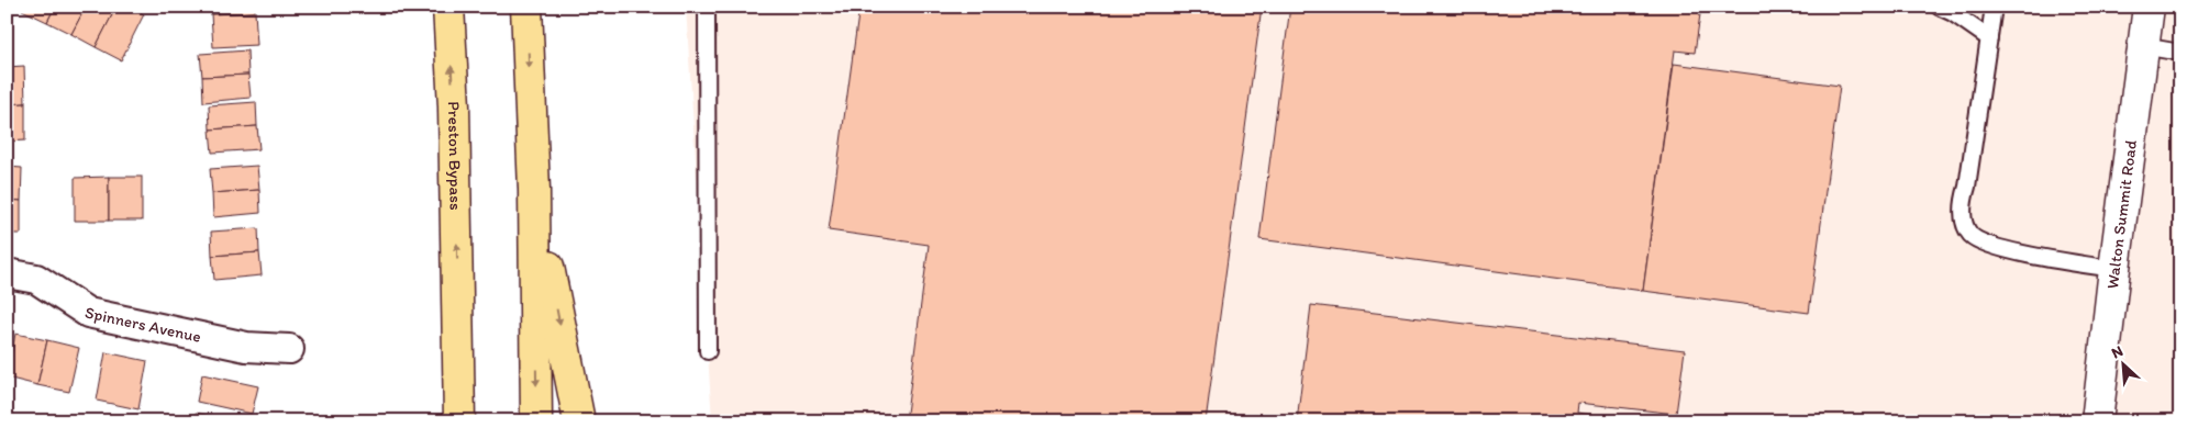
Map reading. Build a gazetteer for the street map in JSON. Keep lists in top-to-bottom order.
{
  "streets": {
    "highway": ["Preston Bypass"],
    "street": ["Walton Summit Road", "Spinners Avenue"]
  },
  "north": "top left"
}
